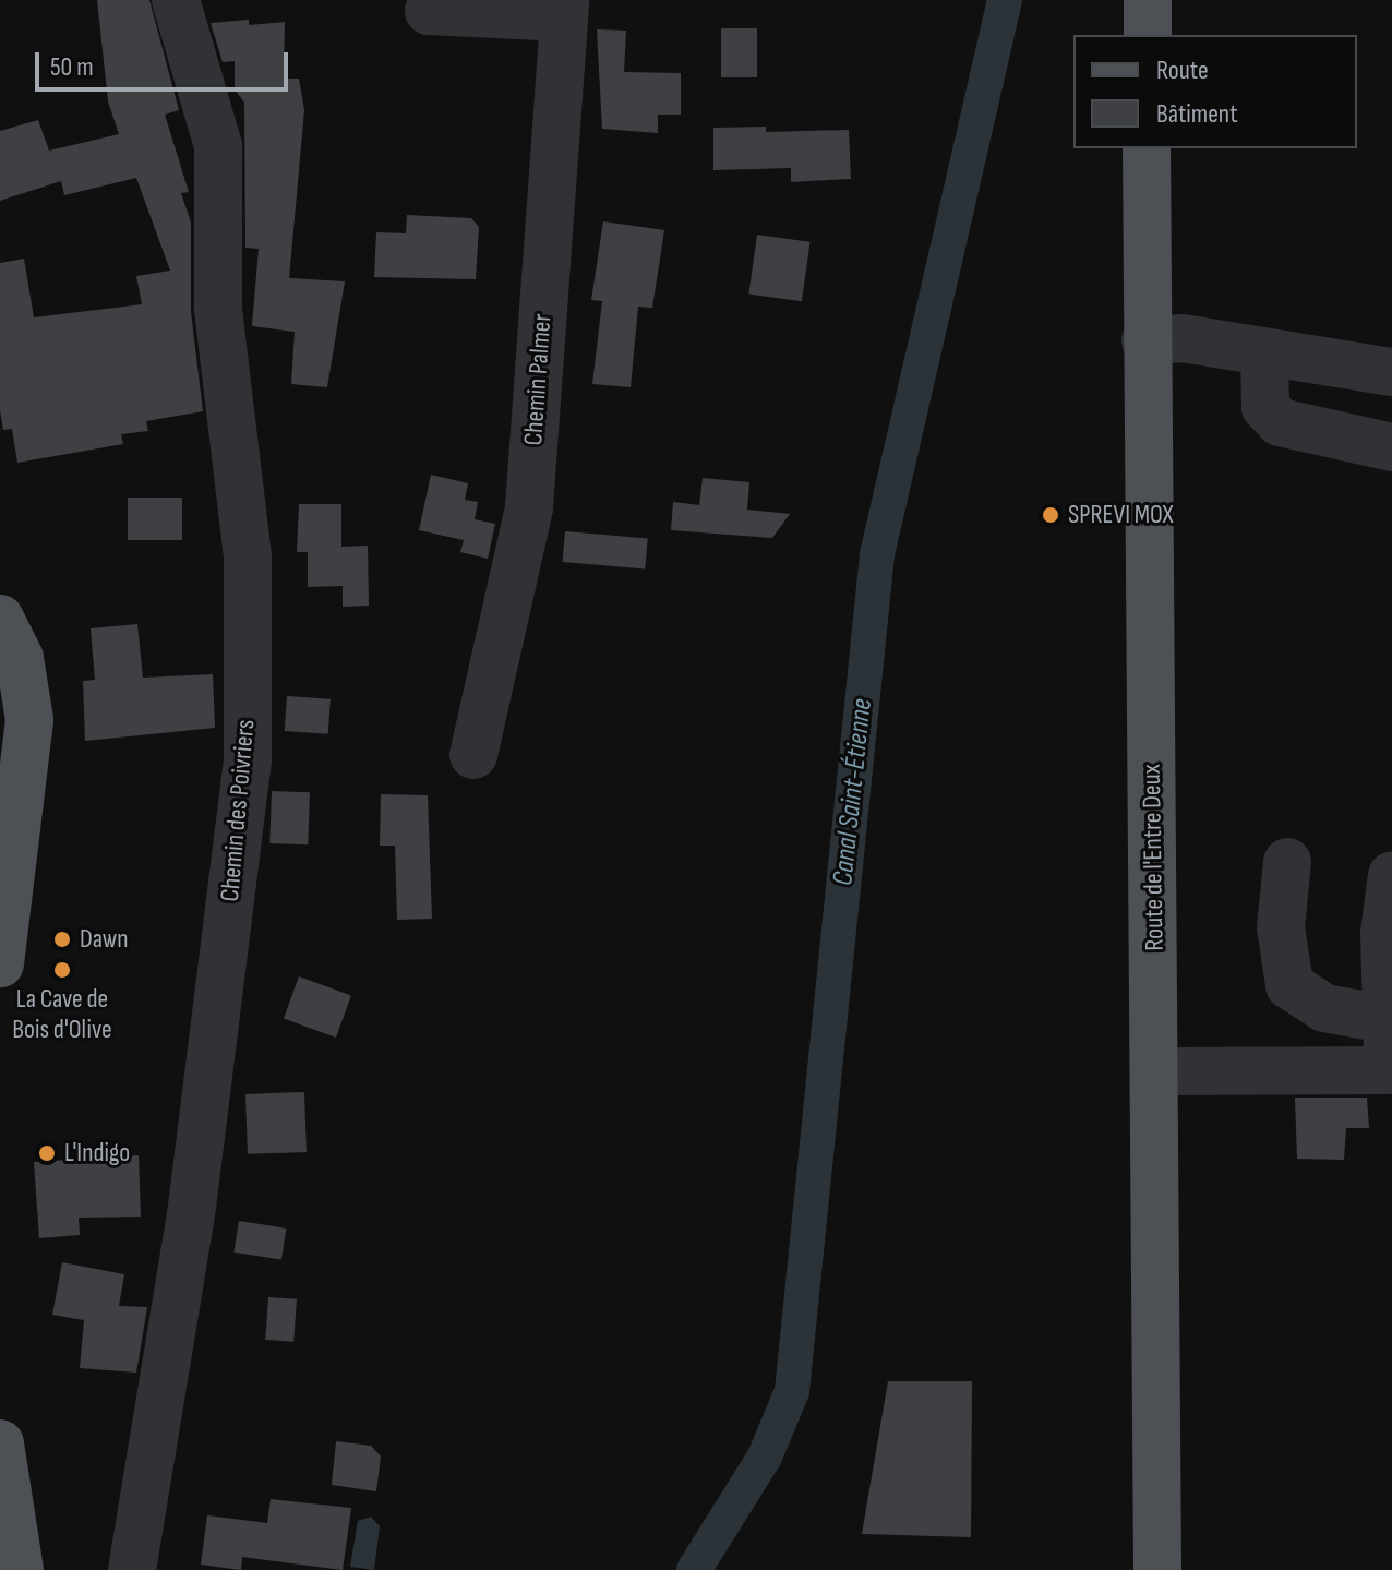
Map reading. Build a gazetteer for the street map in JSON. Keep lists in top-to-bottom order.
{
  "streets": {
    "main road": ["Route de l'Entre Deux"],
    "street": ["Chemin Palmer", "Chemin des Poivriers"]
  },
  "water": ["Canal Saint-Étienne"],
  "places": [
    "SPREVI MOX",
    "Dawn",
    "La Cave de Bois d'Olive",
    "L'Indigo"
  ],
  "legend": ["Route", "Bâtiment"],
  "scale_bar": "50 m"
}
